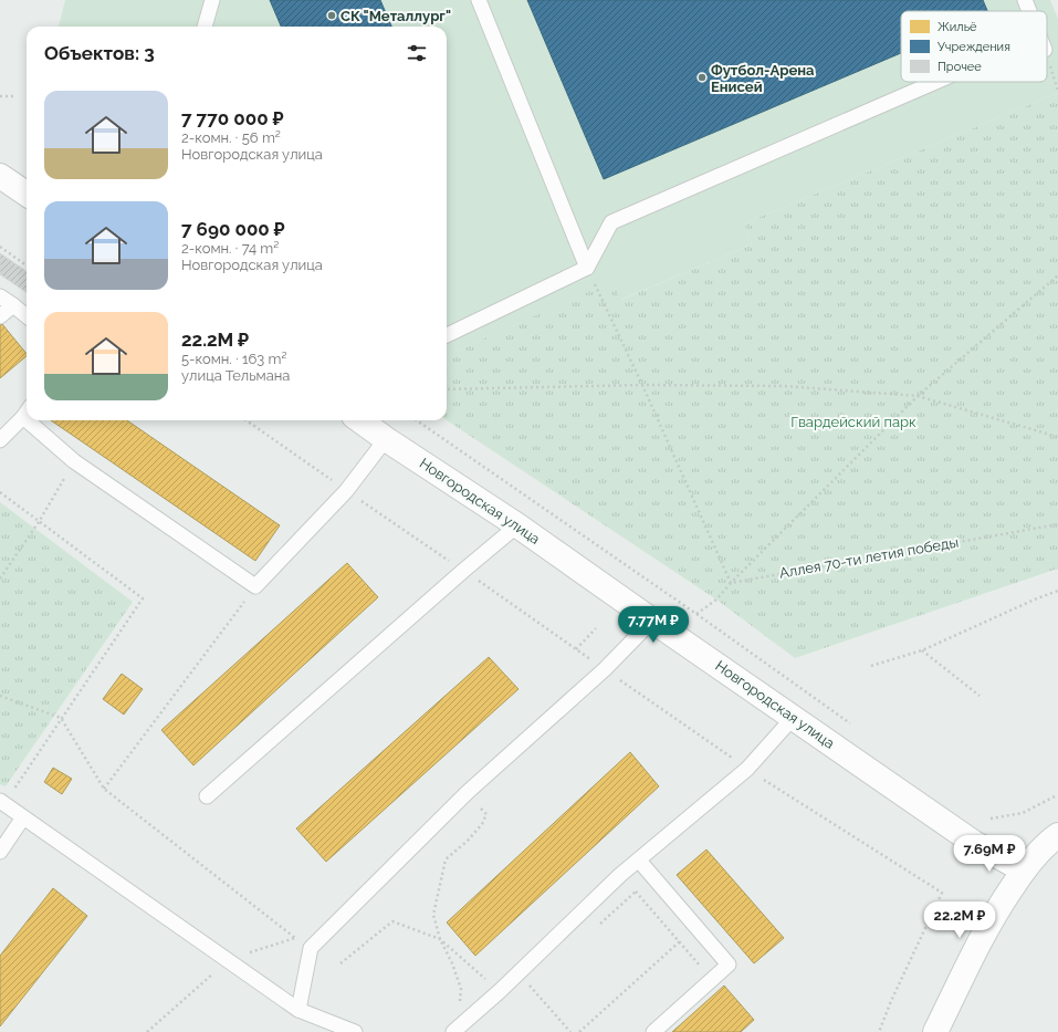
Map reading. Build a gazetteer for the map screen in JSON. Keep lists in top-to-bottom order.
{
  "streets": {
    "street": ["Новгородская улица"],
    "path": ["Аллея 70-ти летия победы"]
  },
  "parks": ["Гвардейский парк"],
  "places": ["СК \"Металлург\"", "Футбол-Арена Енисей"],
  "legend": ["Жильё", "Учреждения", "Прочее"],
  "page": {
    "heading": "Объектов: 3",
    "list": [
      {
        "name": "7 770 000 ₽",
        "note": "2-комн. · 56 m² · Новгородская улица"
      },
      {
        "name": "7 690 000 ₽",
        "note": "2-комн. · 74 m² · Новгородская улица"
      },
      {
        "name": "22.2M ₽",
        "note": "5-комн. · 163 m² · улица Тельмана"
      }
    ],
    "price": ["7.77M ₽", "7.69M ₽", "22.2M ₽"]
  }
}
